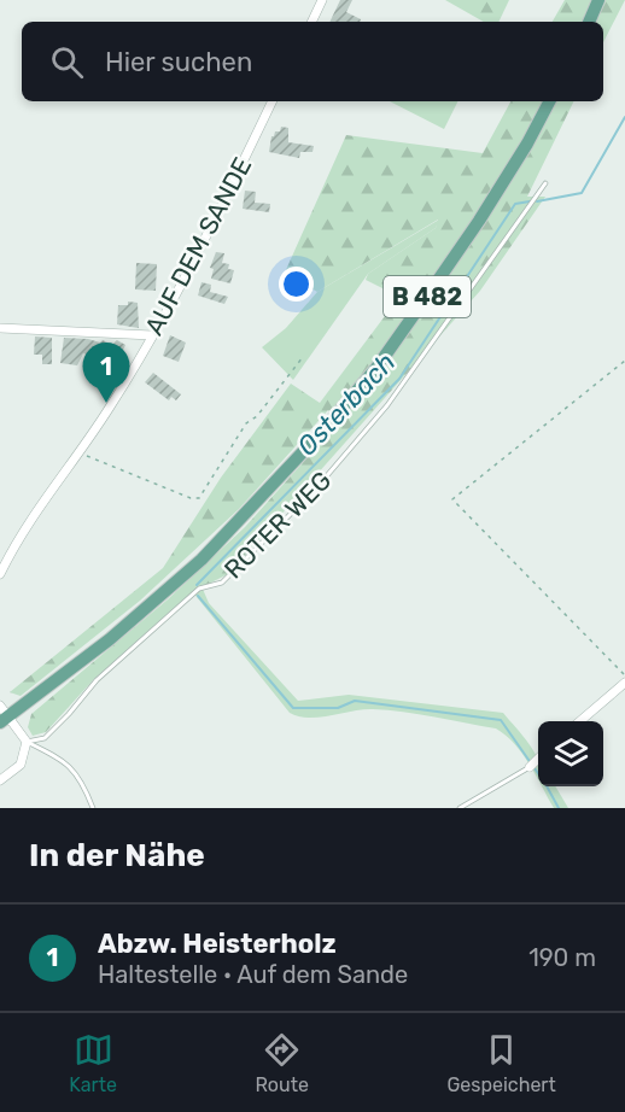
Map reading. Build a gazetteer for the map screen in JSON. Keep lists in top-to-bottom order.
{
  "streets": {
    "main road": ["B 482"],
    "street": ["AUF DEM SANDE"],
    "lane": ["ROTER WEG"]
  },
  "water": ["Osterbach"],
  "page": {
    "search": "Hier suchen",
    "pins": "1",
    "heading": "In der Nähe",
    "list": [
      {
        "mark": "1",
        "name": "Abzw. Heisterholz",
        "note": "Haltestelle · Auf dem Sande",
        "value": "190 m"
      }
    ],
    "nav": ["Karte", "Route", "Gespeichert"]
  }
}
